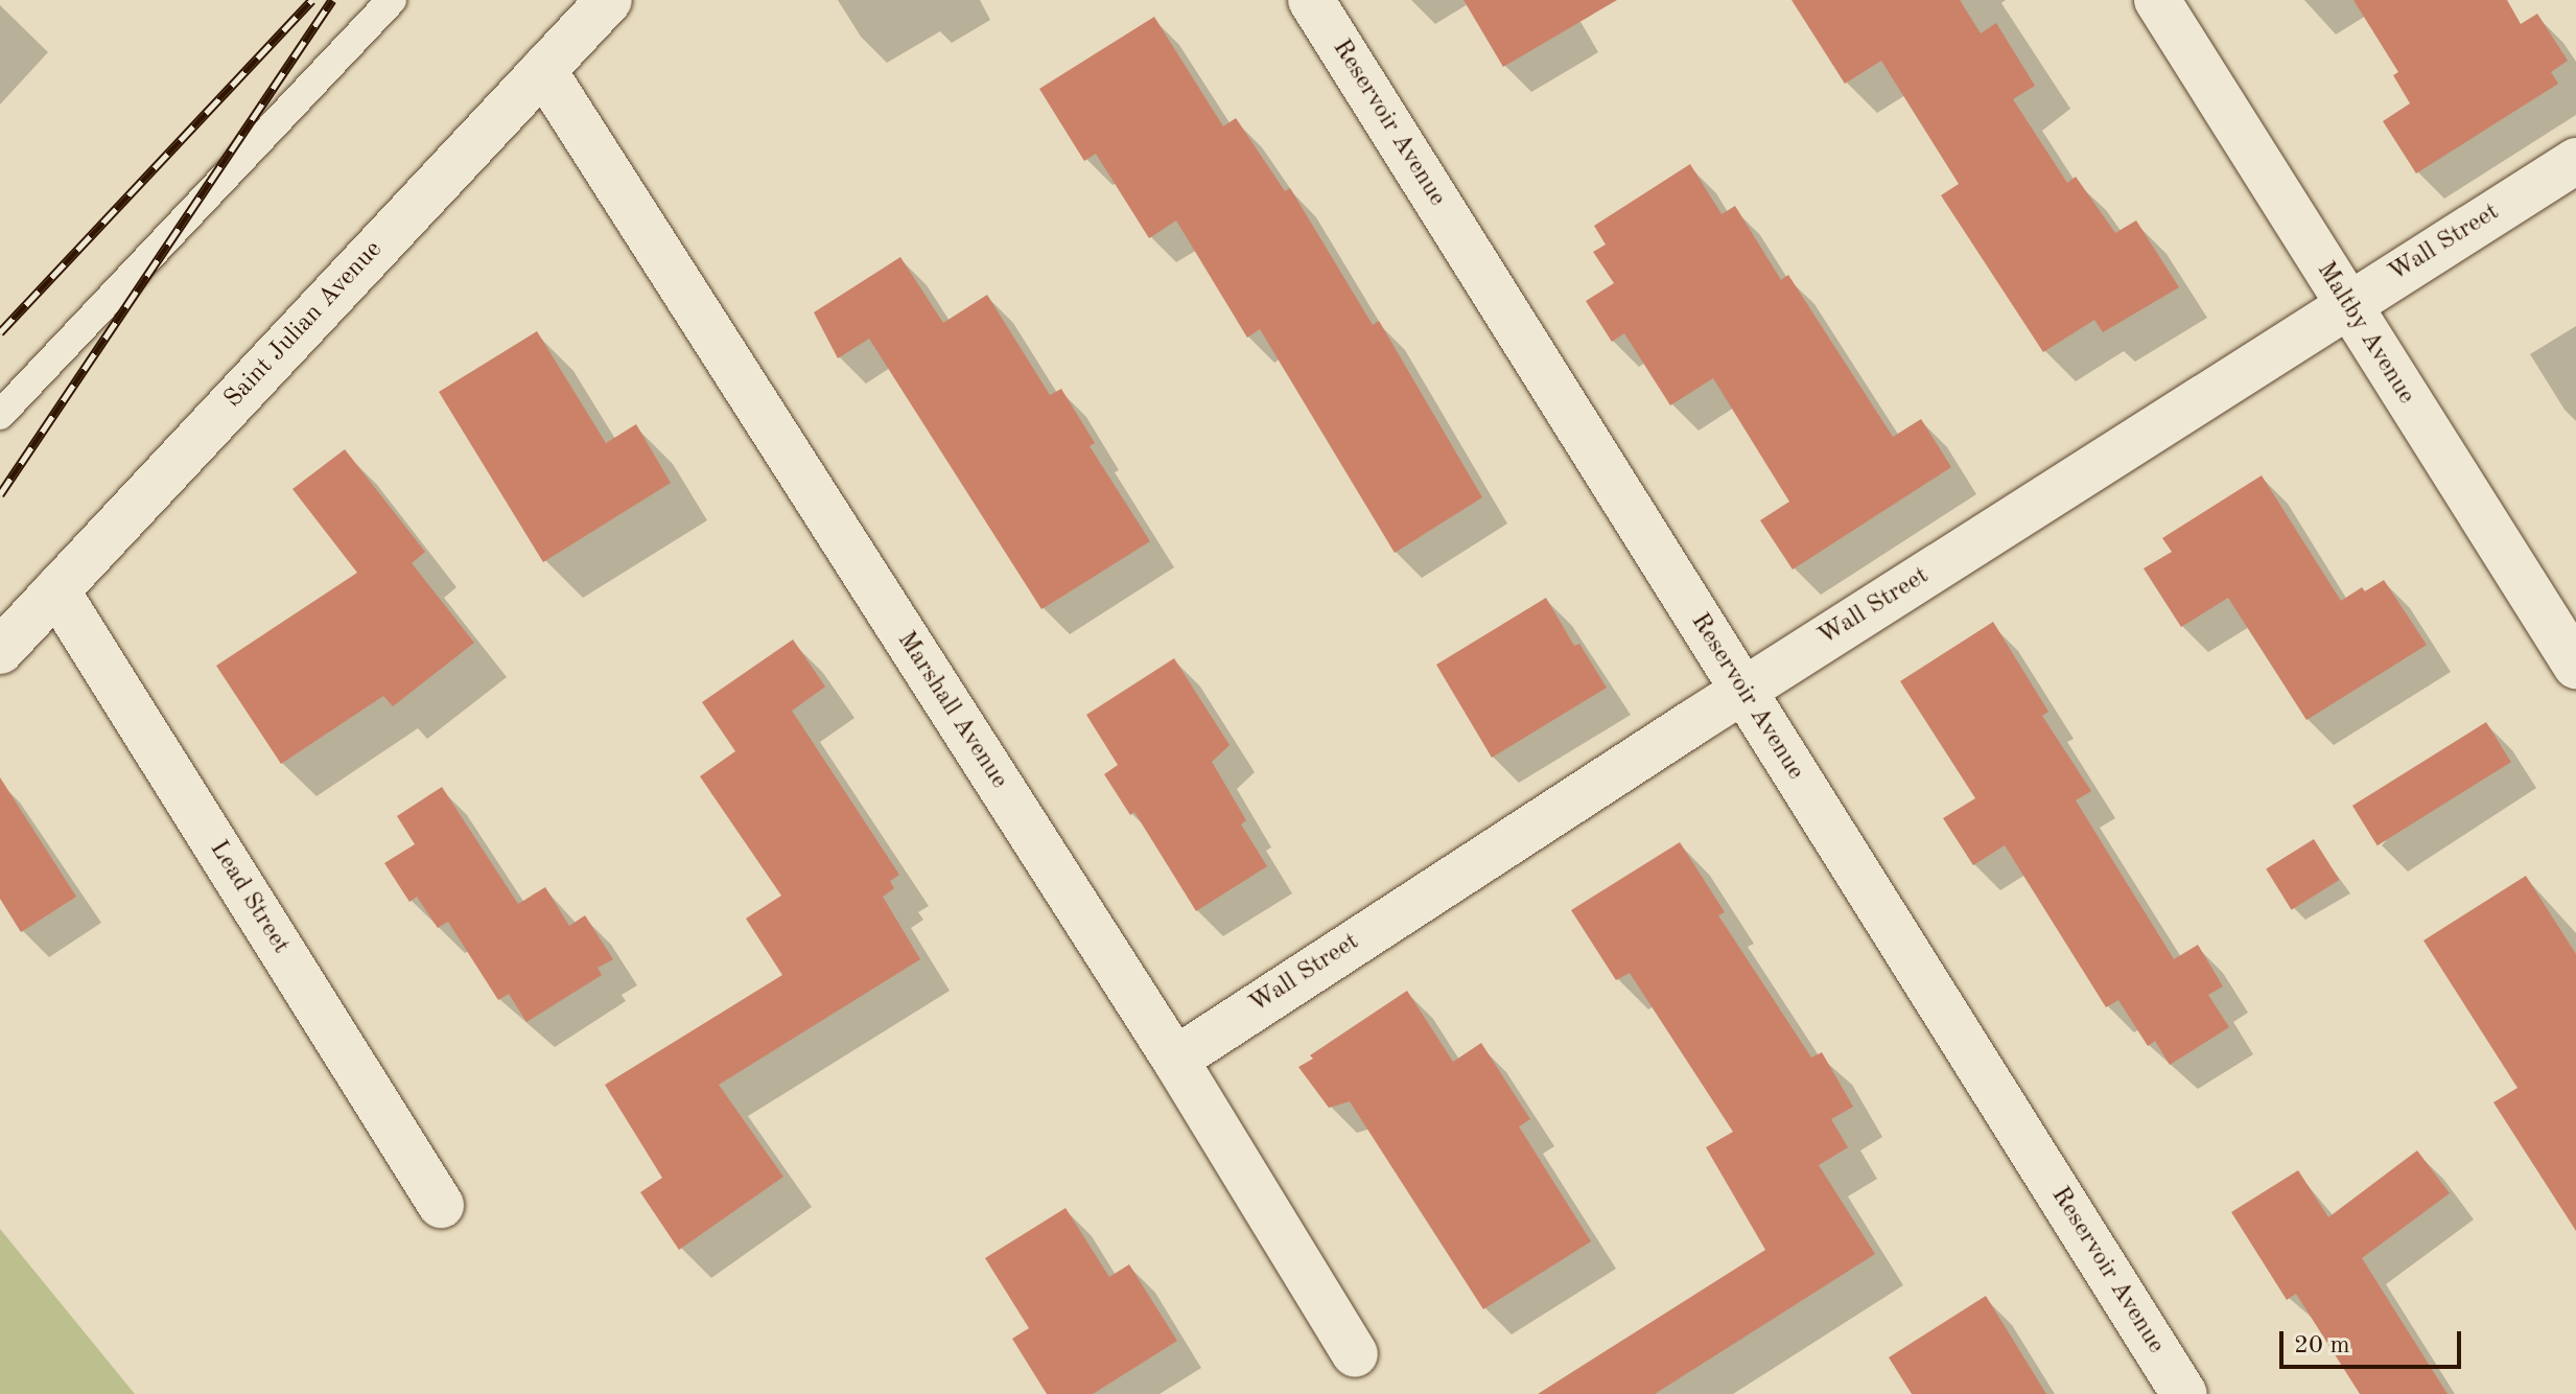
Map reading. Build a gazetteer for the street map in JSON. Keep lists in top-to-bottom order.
{
  "streets": {
    "street": [
      "Reservoir Avenue",
      "Wall Street",
      "Saint Julian Avenue",
      "Maltby Avenue",
      "Marshall Avenue",
      "Lead Street"
    ]
  },
  "crossings": [
    ["Reservoir Avenue", "Wall Street"],
    ["Wall Street", "Maltby Avenue"],
    ["Wall Street", "Marshall Avenue"],
    ["Saint Julian Avenue", "Marshall Avenue"],
    ["Saint Julian Avenue", "Lead Street"]
  ],
  "scale_bar": "20 m"
}
